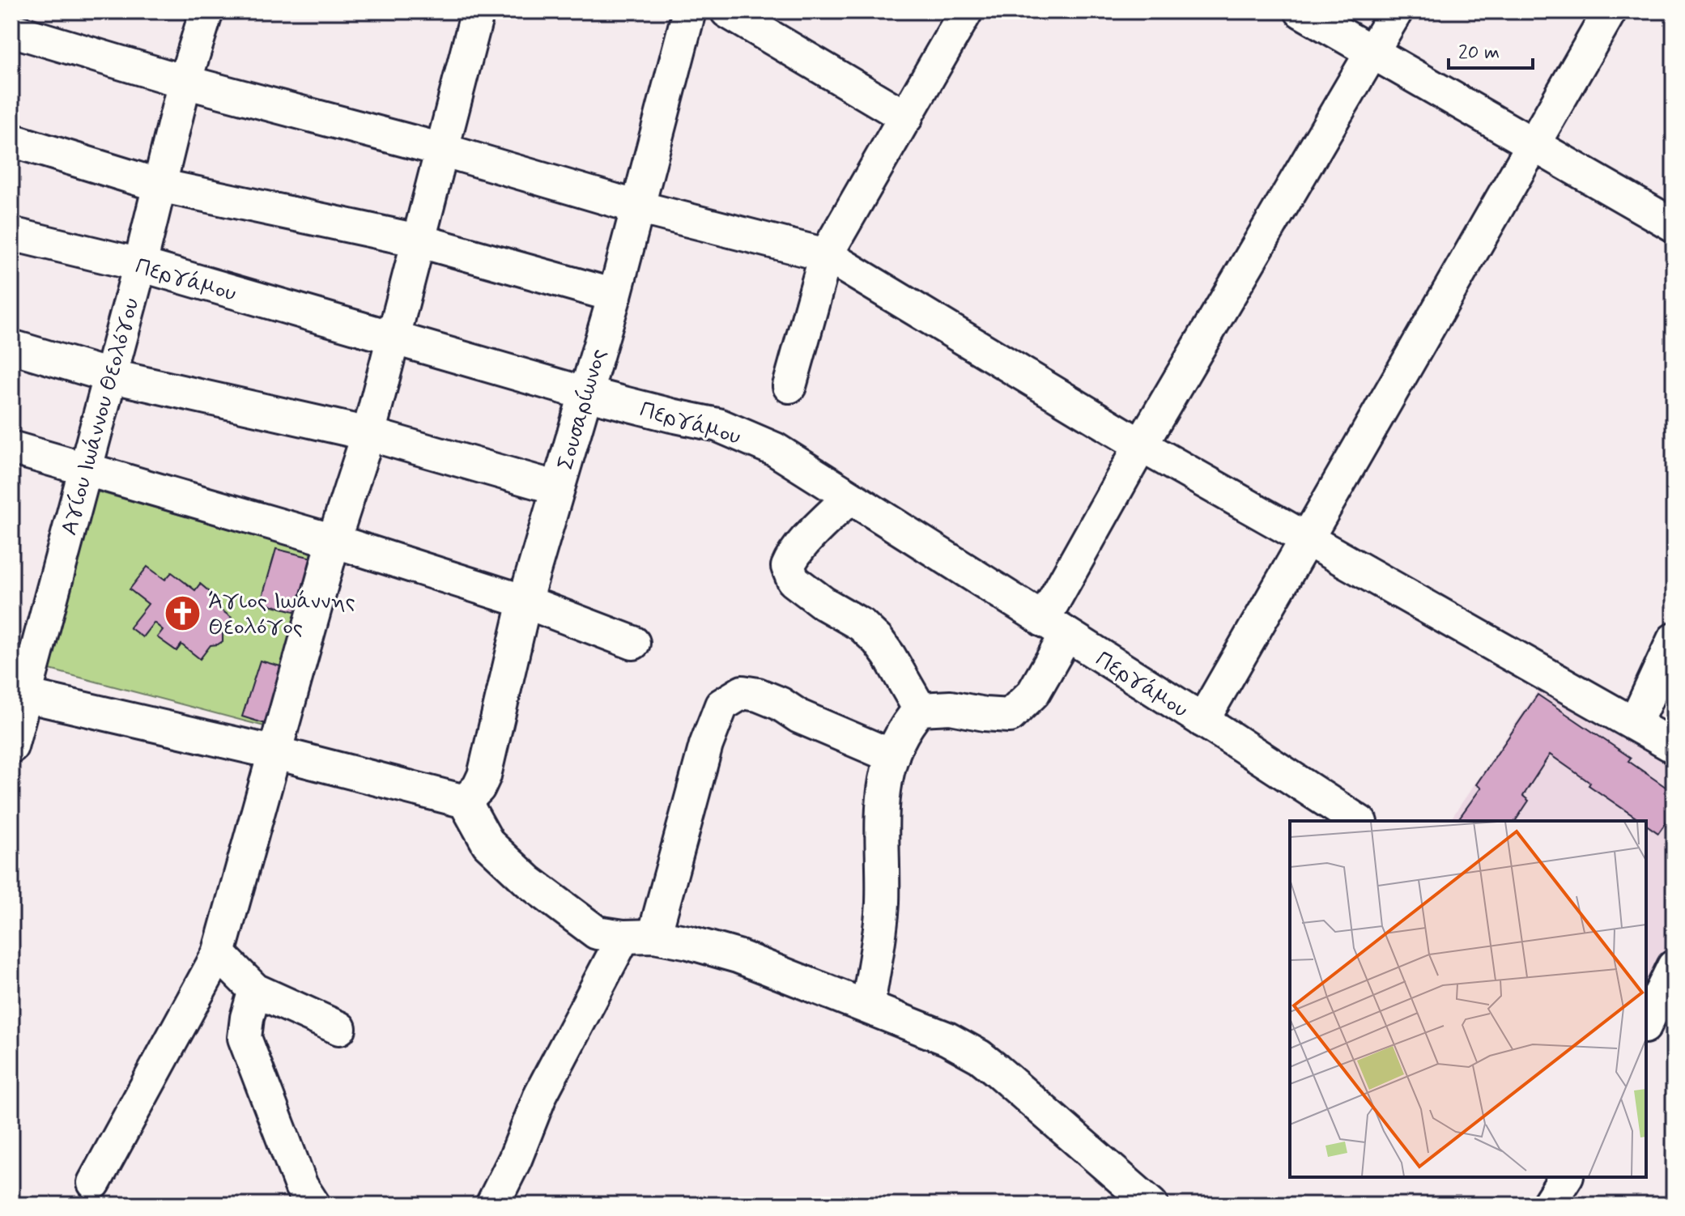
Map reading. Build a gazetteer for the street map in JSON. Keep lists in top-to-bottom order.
{
  "streets": {
    "street": ["Περγάμου", "Σουσαρίωνος", "Αγίου Ιωάννου Θεολόγου"]
  },
  "crossings": [
    ["Περγάμου", "Σουσαρίωνος"],
    ["Περγάμου", "Αγίου Ιωάννου Θεολόγου"]
  ],
  "places": {
    "church": ["Άγιος Ιωάννης Θεολόγος"]
  },
  "scale_bar": "20 m"
}
